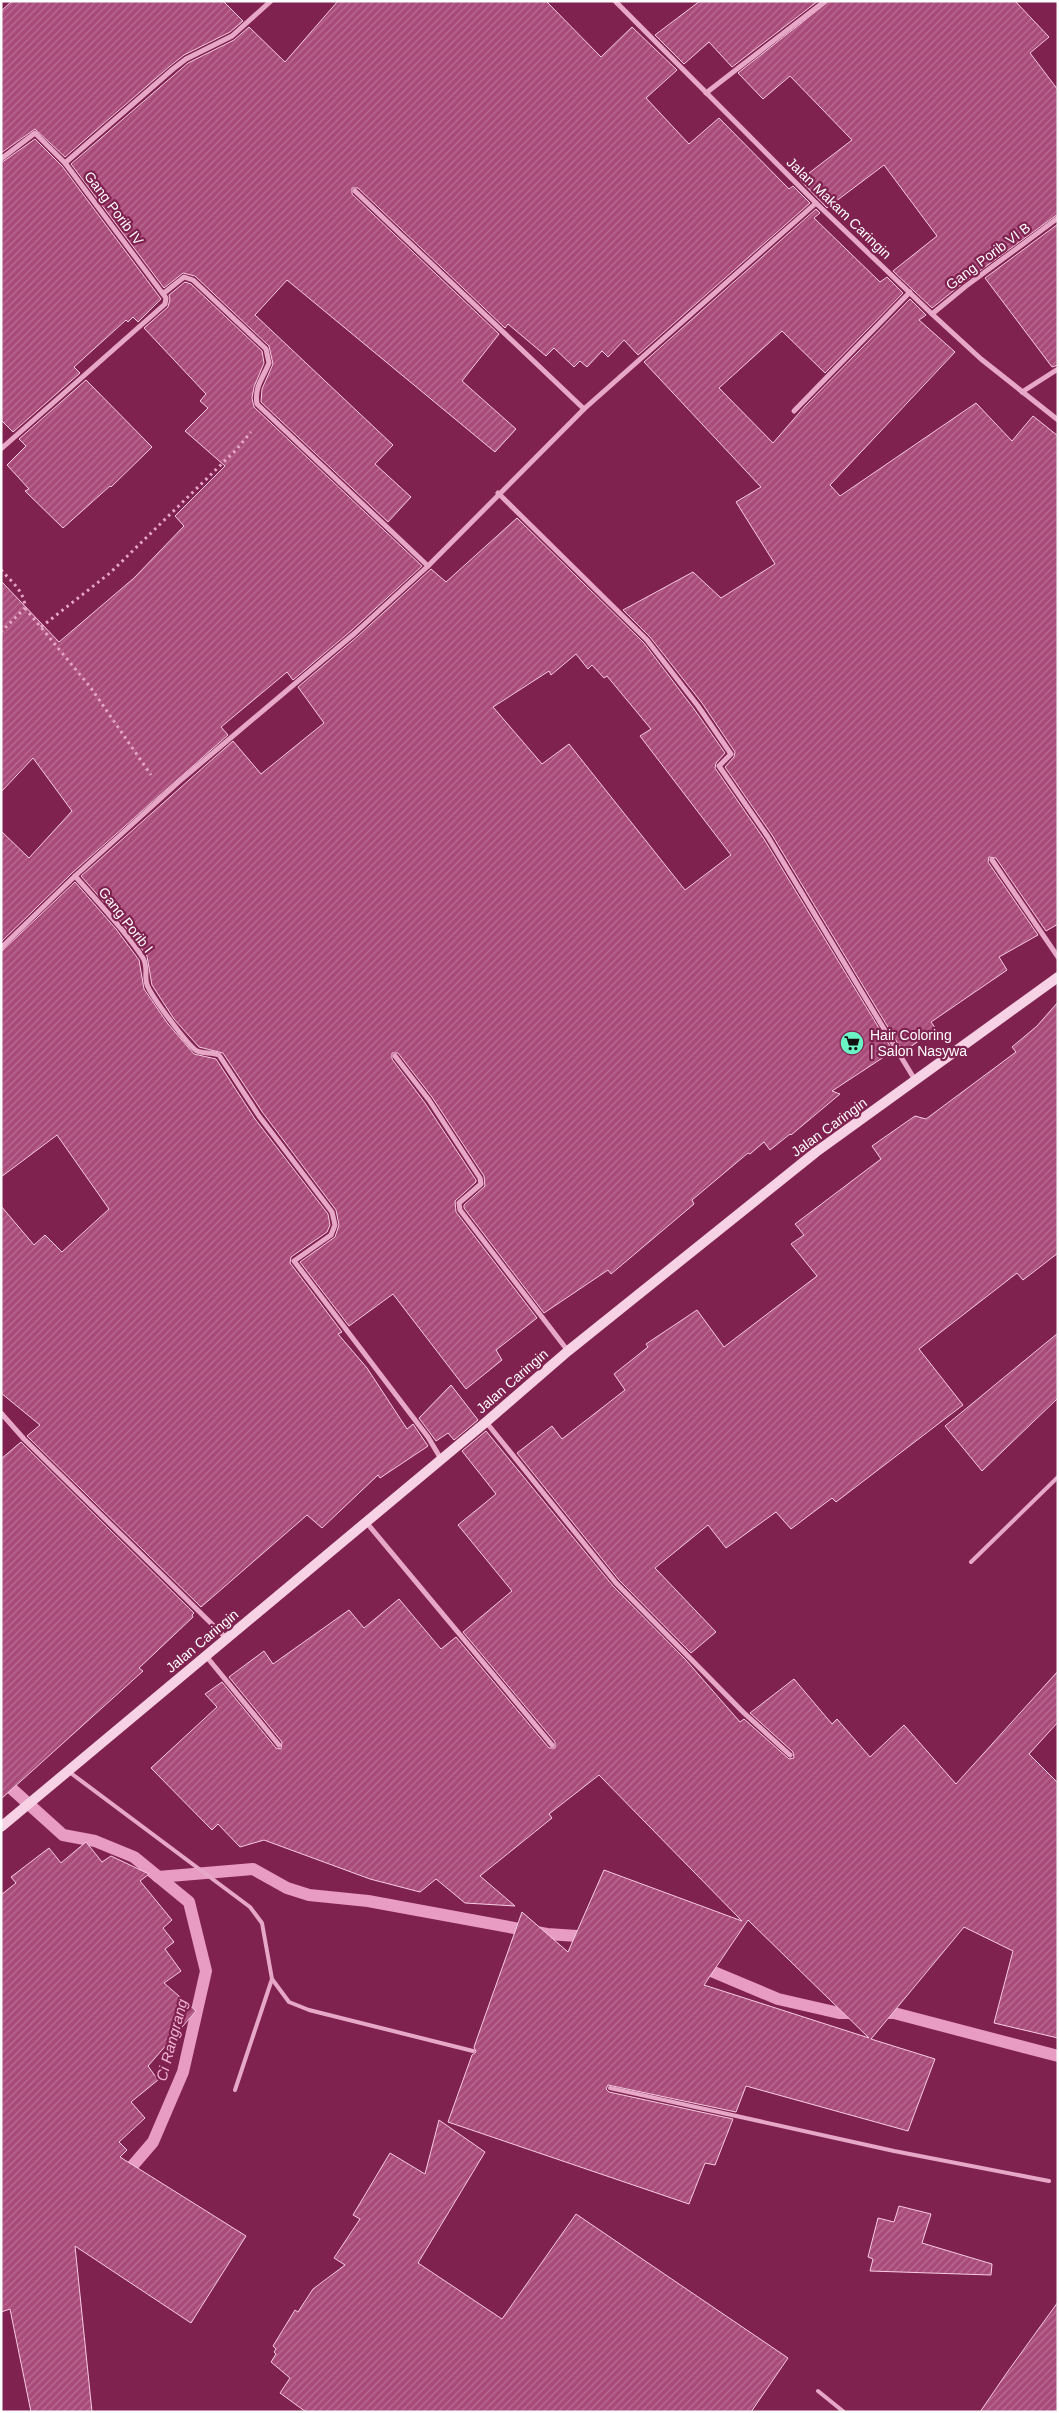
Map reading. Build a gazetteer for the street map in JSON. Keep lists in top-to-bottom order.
{
  "streets": {
    "main road": ["Jalan Caringin"],
    "street": [
      "Gang Porib IV",
      "Jalan Makam Caringin",
      "Gang Porib VI B",
      "Gang Porib I"
    ]
  },
  "crossings": [
    ["Jalan Makam Caringin", "Gang Porib VI B"],
    ["Gang Porib I", "Jalan Caringin"]
  ],
  "water": ["Ci Rangrang"],
  "places": {
    "supermarket": ["Hair Coloring | Salon Nasywa"]
  }
}
